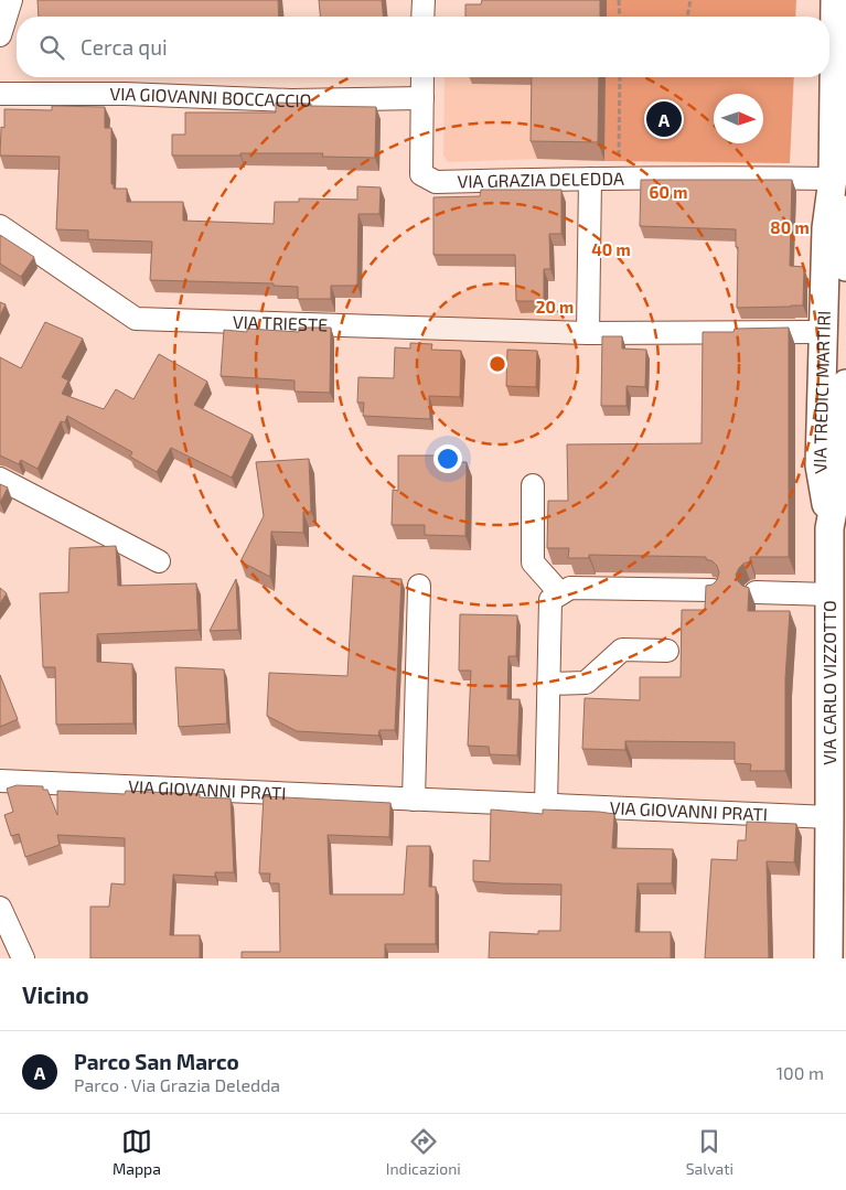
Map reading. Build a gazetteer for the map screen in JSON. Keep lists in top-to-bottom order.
{
  "streets": {
    "street": [
      "VIA GIOVANNI BOCCACCIO",
      "VIA GRAZIA DELEDDA",
      "VIA TRIESTE",
      "VIA TREDICI MARTIRI",
      "VIA CARLO VIZZOTTO",
      "VIA GIOVANNI PRATI"
    ]
  },
  "crossings": [
    ["VIA GIOVANNI BOCCACCIO", "VIA GRAZIA DELEDDA"],
    ["VIA GRAZIA DELEDDA", "VIA TREDICI MARTIRI"],
    ["VIA TREDICI MARTIRI", "VIA CARLO VIZZOTTO"],
    ["VIA CARLO VIZZOTTO", "VIA GIOVANNI PRATI"]
  ],
  "north": "right",
  "page": {
    "search": "Cerca qui",
    "pins": "A",
    "heading": "Vicino",
    "list": [
      {
        "mark": "A",
        "name": "Parco San Marco",
        "note": "Parco · Via Grazia Deledda",
        "value": "100 m"
      }
    ],
    "nav": ["Mappa", "Indicazioni", "Salvati"]
  },
  "rings": [
    "60 m",
    "80 m",
    "40 m",
    "20 m"
  ]
}
